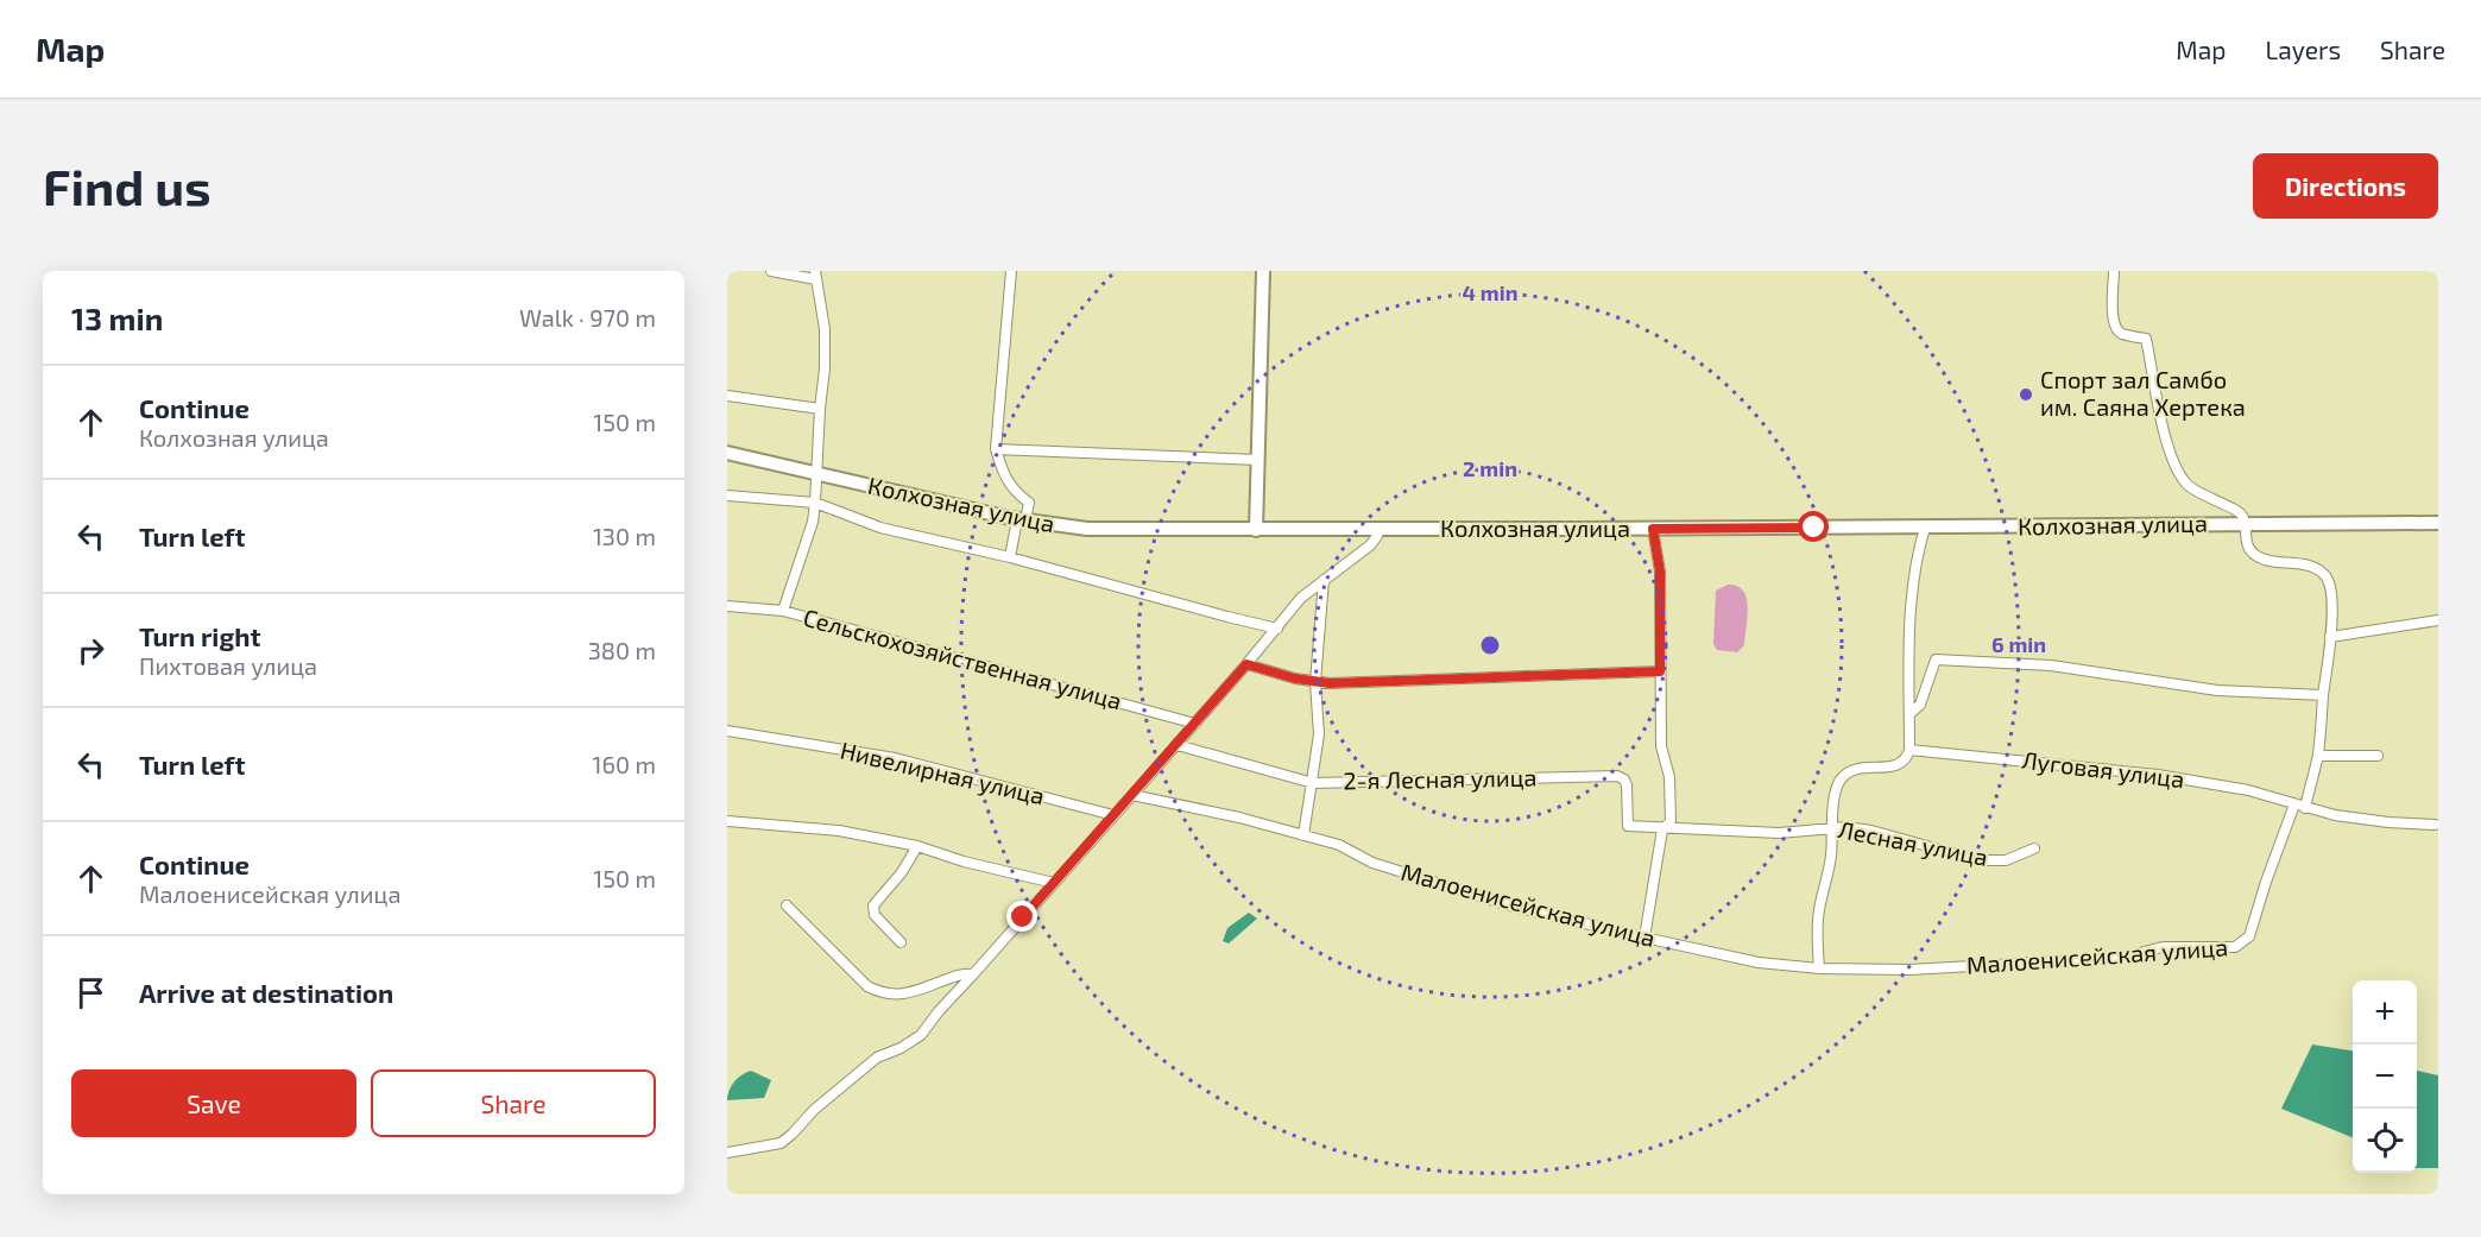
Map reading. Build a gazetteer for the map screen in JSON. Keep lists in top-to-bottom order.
{
  "streets": {
    "main road": ["Колхозная улица"],
    "street": [
      "Сельскохозяйственная улица",
      "Луговая улица",
      "Нивелирная улица",
      "2-я Лесная улица",
      "Лесная улица",
      "Малоенисейская улица"
    ]
  },
  "crossings": [
    ["Луговая улица", "Малоенисейская улица"],
    ["2-я Лесная улица", "Лесная улица"]
  ],
  "places": ["Спорт зал Самбо им. Саяна Хертека"],
  "page": {
    "header": "Map",
    "nav": ["Map", "Layers", "Share"],
    "buttons": [
      "Directions",
      ["Save", "Share"]
    ],
    "title": "Find us",
    "heading": ["13 min", "Walk · 970 m"],
    "list": [
      ["Continue", "Колхозная улица", "150 m"],
      ["Turn left", "130 m"],
      ["Turn right", "Пихтовая улица", "380 m"],
      ["Turn left", "160 m"],
      ["Continue", "Малоенисейская улица", "150 m"],
      "Arrive at destination"
    ],
    "map_buttons": ["+", "−"]
  },
  "rings": ["4 min", "2 min", "6 min"]
}
